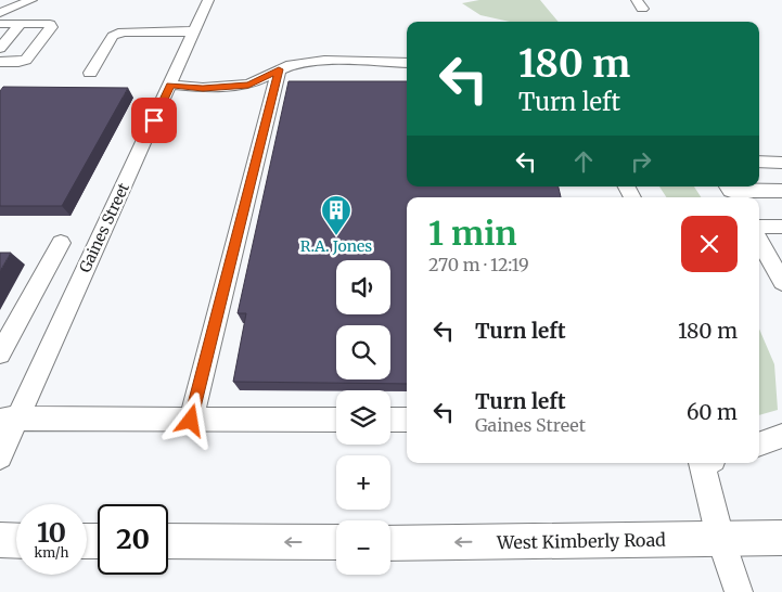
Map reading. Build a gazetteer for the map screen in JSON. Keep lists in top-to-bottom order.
{
  "streets": {
    "main road": ["West Kimberly Road"],
    "street": ["Gaines Street"]
  },
  "one_way": ["West Kimberly Road"],
  "places": {
    "building": ["R.A. Jones"]
  },
  "page": {
    "turn": ["180 m", "Turn left"],
    "heading": ["1 min", "270 m · 12:19"],
    "map_buttons": ["+", "−"],
    "list": [
      {
        "name": "Turn left",
        "value": "180 m"
      },
      {
        "name": "Turn left",
        "note": "Gaines Street",
        "value": "60 m"
      }
    ],
    "speed": "10 km/h",
    "limit": "20"
  }
}
